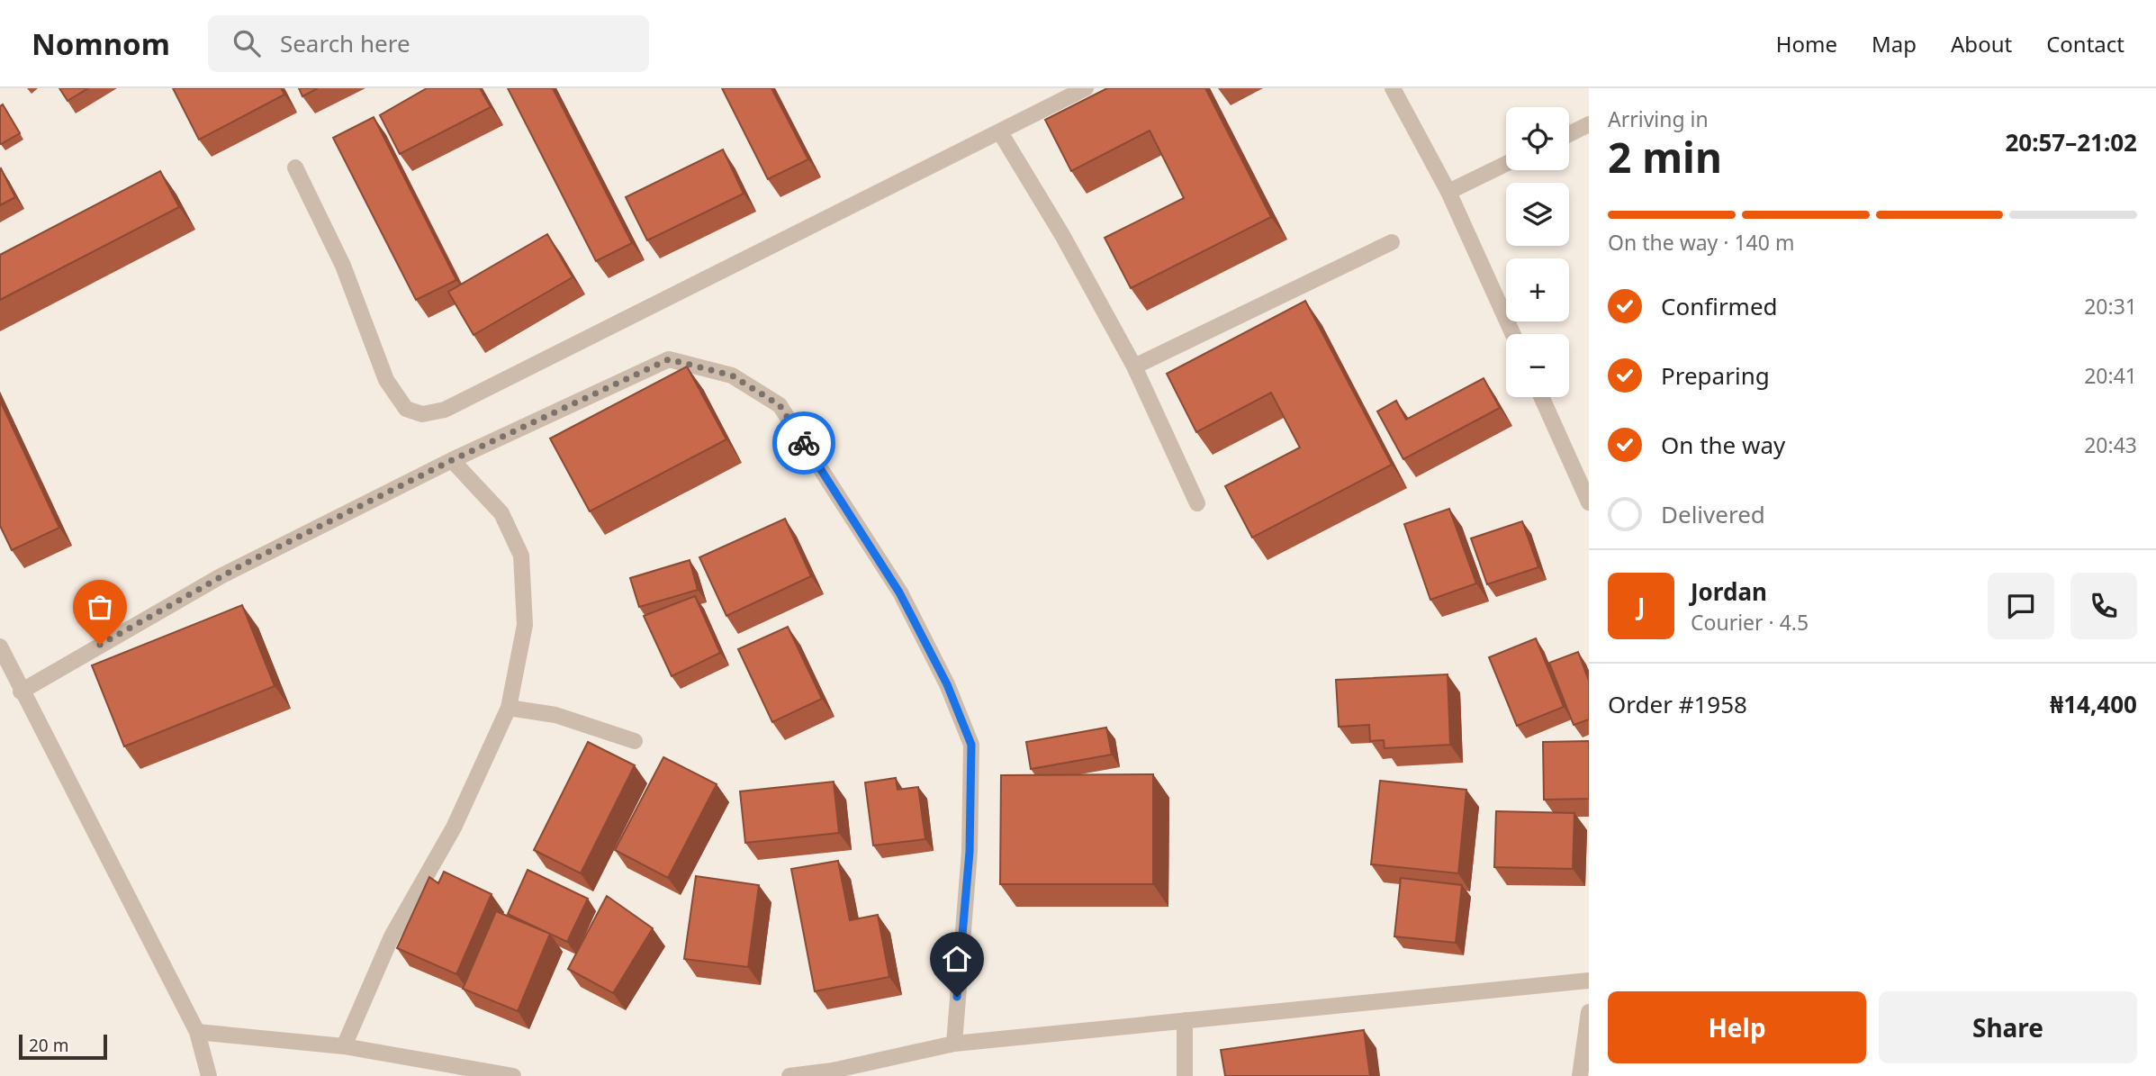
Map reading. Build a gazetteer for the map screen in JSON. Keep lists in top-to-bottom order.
{
  "scale_bar": "20 m",
  "page": {
    "header": "Nomnom",
    "search": "Search here",
    "nav": [
      "Home",
      "Map",
      "About",
      "Contact"
    ],
    "heading": ["2 min", "Arriving in", "20:57–21:02"],
    "panel": [
      "Jordan",
      "Courier · 4.5",
      "Order #1958",
      "₦14,400"
    ],
    "map_buttons": ["+", "−"],
    "bar": "On the way · 140 m",
    "list": [
      ["Confirmed", "20:31"],
      ["Preparing", "20:41"],
      ["On the way", "20:43"],
      "Delivered"
    ],
    "round": "J",
    "buttons": ["Help", "Share"],
    "scale": "20 m"
  }
}
